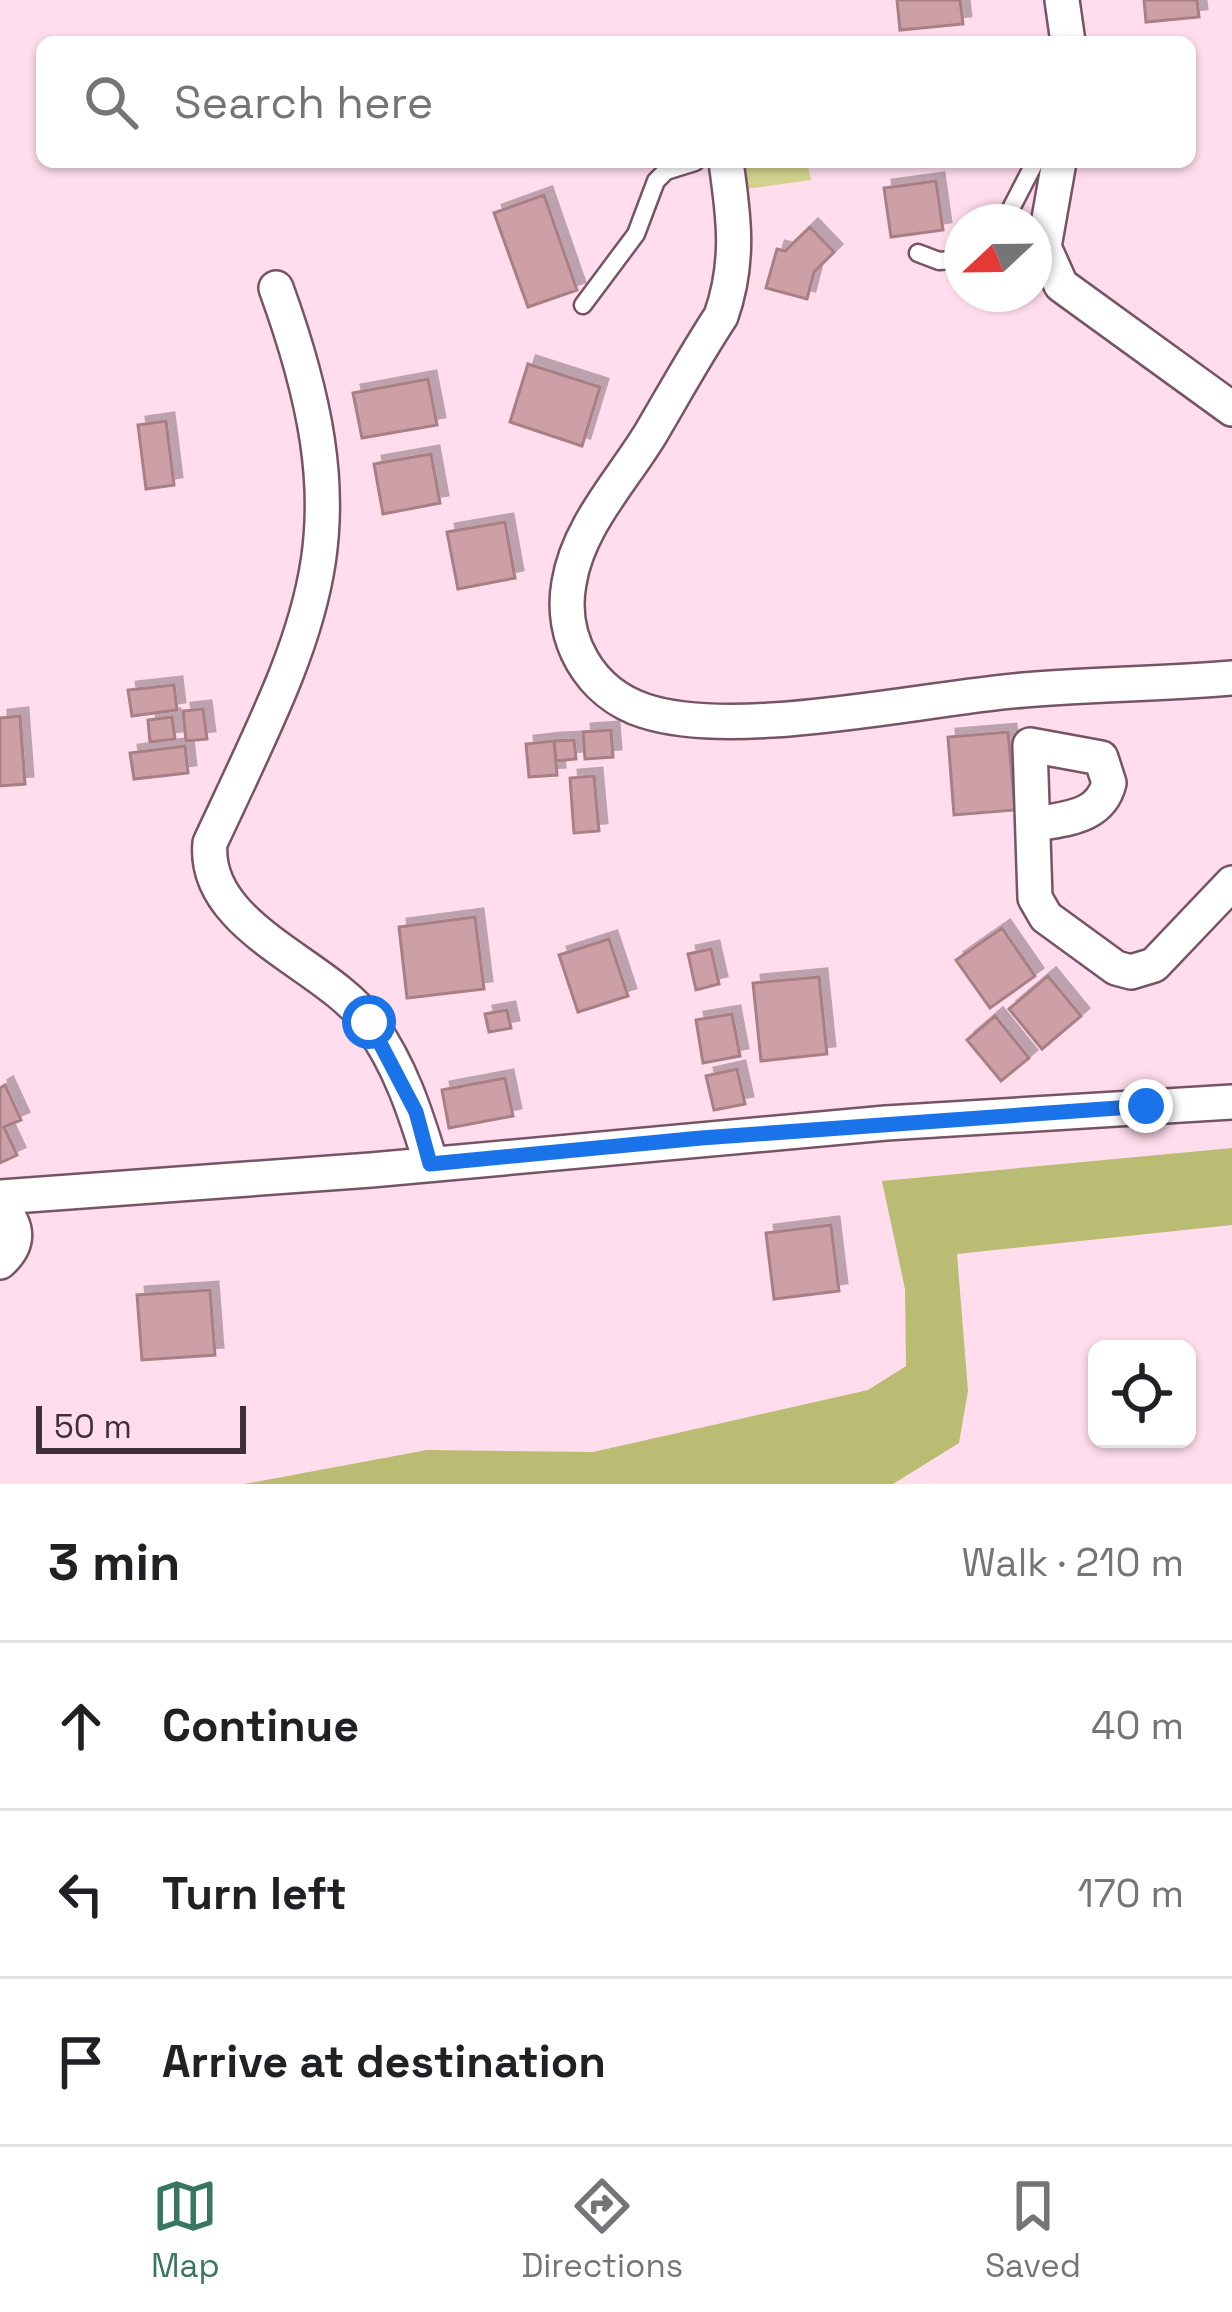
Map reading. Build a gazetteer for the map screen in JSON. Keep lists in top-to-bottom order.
{
  "scale_bar": "50 m",
  "north": "left",
  "page": {
    "search": "Search here",
    "scale": "50 m",
    "heading": ["3 min", "Walk · 210 m"],
    "list": [
      ["Continue", "40 m"],
      ["Turn left", "170 m"],
      "Arrive at destination"
    ],
    "nav": ["Map", "Directions", "Saved"]
  }
}
